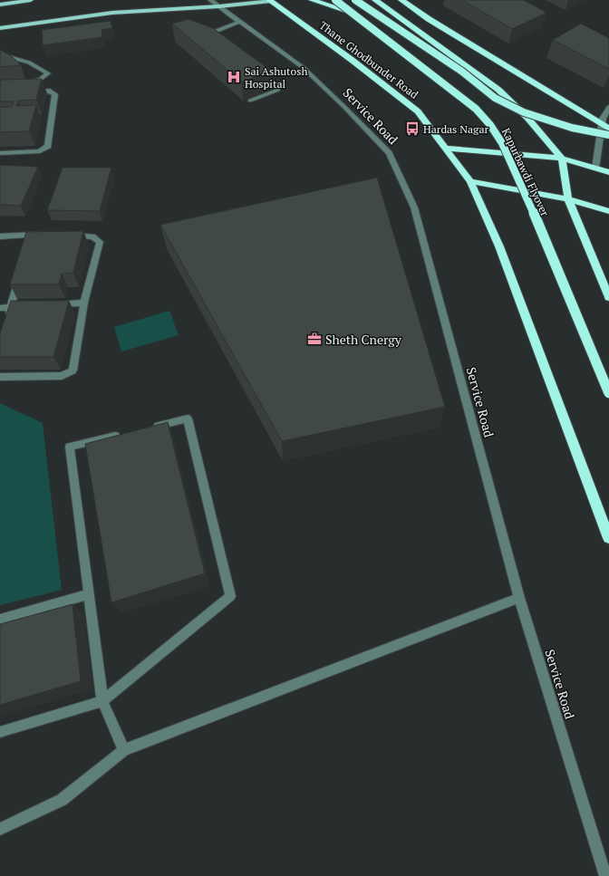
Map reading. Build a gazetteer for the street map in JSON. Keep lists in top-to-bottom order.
{
  "streets": {
    "highway": ["Thane Ghodbunder Road", "Kapurbawdi Flyover"],
    "street": ["Service Road"]
  },
  "places": {
    "hospital": ["Sai Ashutosh Hospital"],
    "bus stop": ["Hardas Nagar"],
    "office": ["Sheth Cnergy"]
  }
}
